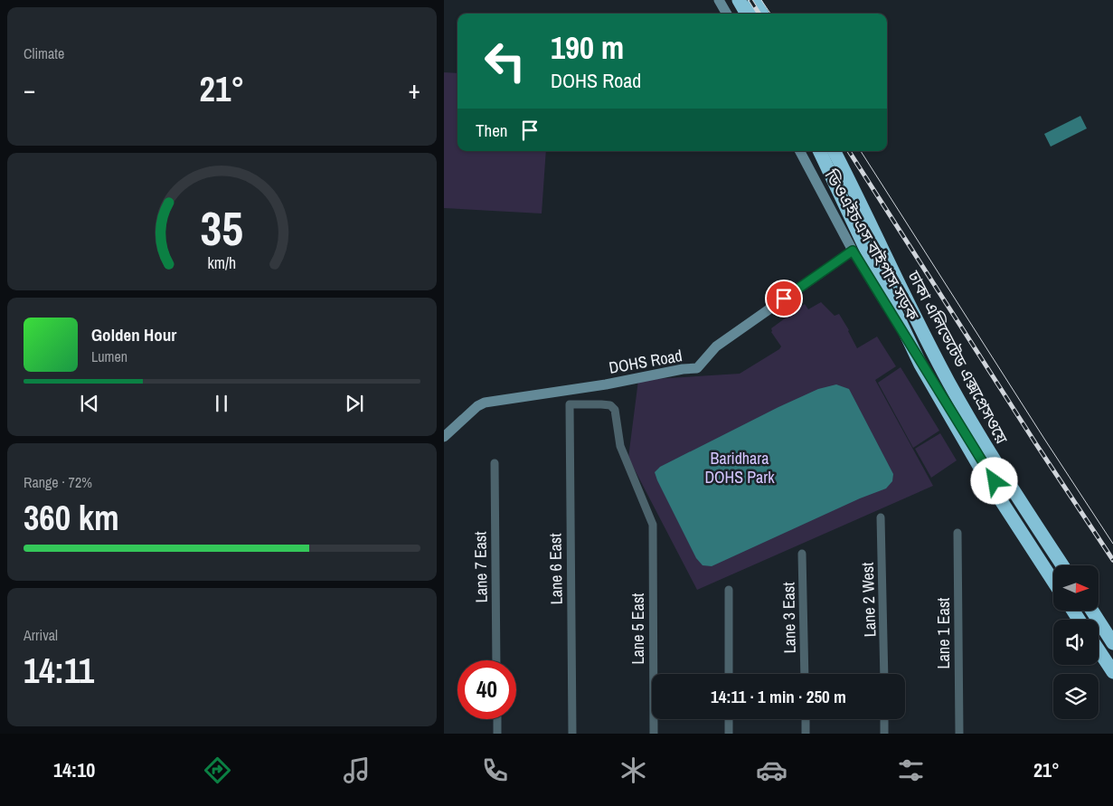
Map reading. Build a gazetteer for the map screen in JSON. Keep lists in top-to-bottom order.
{
  "streets": {
    "highway": ["ঢাকা এলিভেটেড এক্সপ্রেসওয়ে"],
    "street": [
      "ডিওএইচএস বাইপাস সড়ক",
      "DOHS Road",
      "Lane 7 East",
      "Lane 6 East",
      "Lane 2 West",
      "Lane 3 East",
      "Lane 5 East",
      "Lane 1 East"
    ]
  },
  "crossings": [
    ["ডিওএইচএস বাইপাস সড়ক", "DOHS Road"],
    ["Lane 6 East", "Lane 5 East"]
  ],
  "parks": ["Baridhara DOHS Park"],
  "north": "right",
  "page": {
    "tile": [
      "Climate",
      ["Range · 72%", "360 km"],
      ["Arrival", "14:11"]
    ],
    "turn": ["190 m", "DOHS Road"],
    "heat": ["−", "21°", "+"],
    "then": "Then",
    "song": ["Golden Hour", "Lumen"],
    "limit": "40",
    "trip": "14:11 · 1 min · 250 m",
    "tabs": ["14:10", "21°"],
    "gauge": ["35", "km/h"]
  }
}
